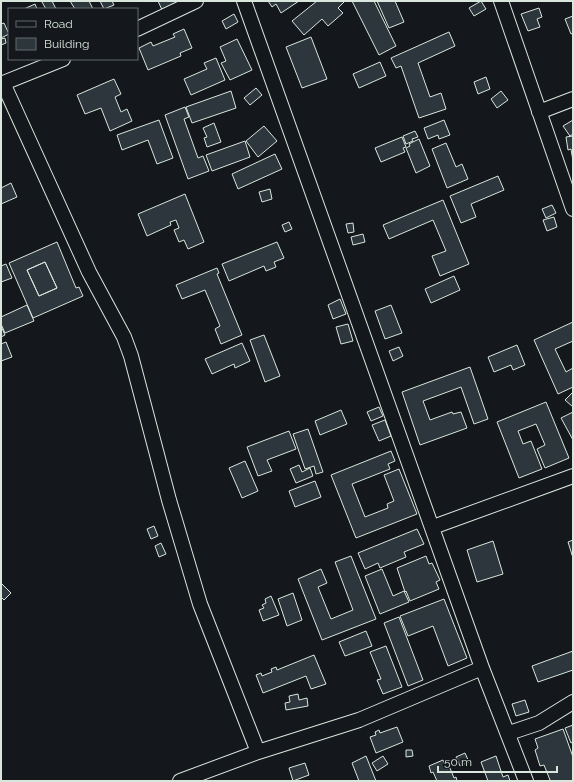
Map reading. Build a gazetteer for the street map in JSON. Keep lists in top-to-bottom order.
{
  "legend": ["Road", "Building"],
  "scale_bar": "50 m"
}
